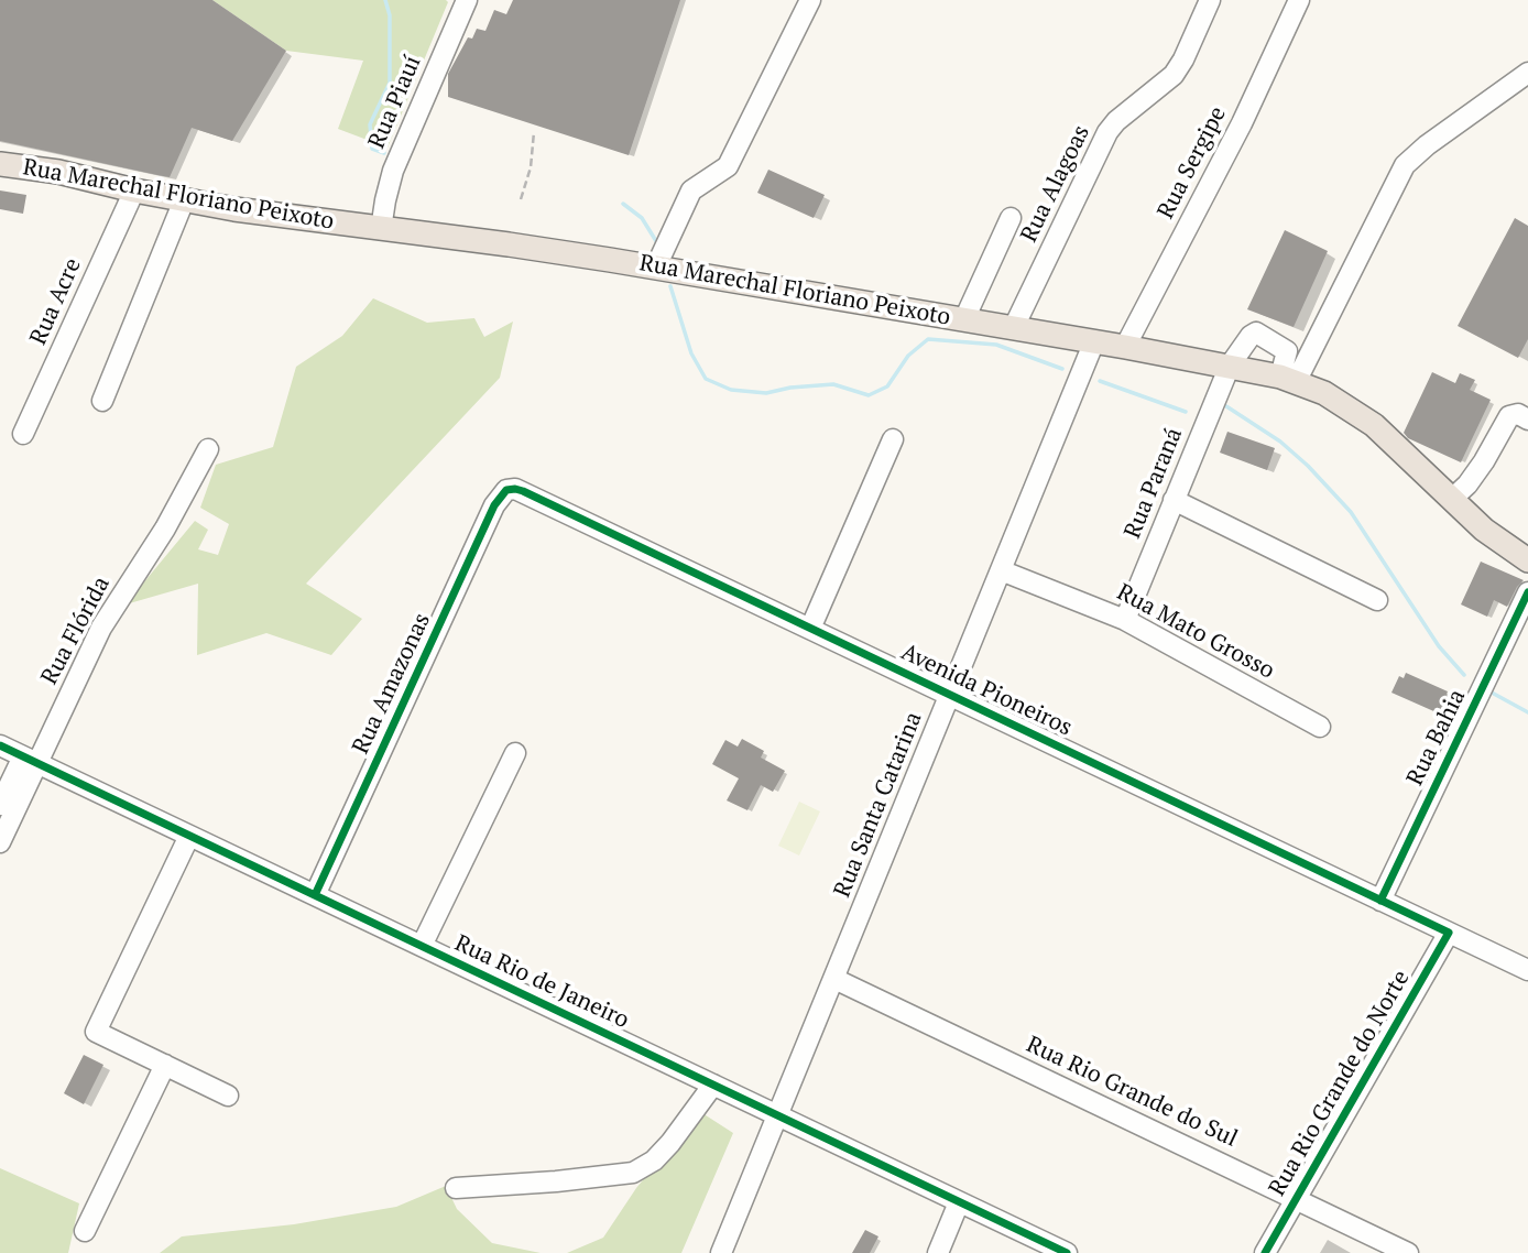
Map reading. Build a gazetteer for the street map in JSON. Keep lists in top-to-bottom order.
{
  "streets": {
    "main road": ["Rua Marechal Floriano Peixoto"],
    "street": [
      "Rua Piauí",
      "Rua Sergipe",
      "Rua Alagoas",
      "Rua Acre",
      "Rua Paraná",
      "Rua Flórida",
      "Rua Mato Grosso",
      "Rua Amazonas",
      "Avenida Pioneiros",
      "Rua Bahia",
      "Rua Santa Catarina",
      "Rua Rio de Janeiro",
      "Rua Rio Grande do Norte",
      "Rua Rio Grande do Sul"
    ]
  },
  "crossings": [
    ["Rua Piauí", "Rua Marechal Floriano Peixoto"],
    ["Rua Sergipe", "Rua Marechal Floriano Peixoto"],
    ["Rua Alagoas", "Rua Marechal Floriano Peixoto"],
    ["Rua Marechal Floriano Peixoto", "Rua Acre"],
    ["Rua Marechal Floriano Peixoto", "Rua Paraná"],
    ["Rua Marechal Floriano Peixoto", "Rua Santa Catarina"],
    ["Rua Paraná", "Rua Mato Grosso"],
    ["Rua Flórida", "Rua Rio de Janeiro"],
    ["Rua Mato Grosso", "Rua Santa Catarina"],
    ["Rua Amazonas", "Avenida Pioneiros"],
    ["Rua Amazonas", "Rua Rio de Janeiro"],
    ["Avenida Pioneiros", "Rua Bahia"],
    ["Avenida Pioneiros", "Rua Santa Catarina"],
    ["Avenida Pioneiros", "Rua Rio Grande do Norte"],
    ["Rua Santa Catarina", "Rua Rio de Janeiro"],
    ["Rua Santa Catarina", "Rua Rio Grande do Sul"],
    ["Rua Rio Grande do Norte", "Rua Rio Grande do Sul"]
  ]
}
